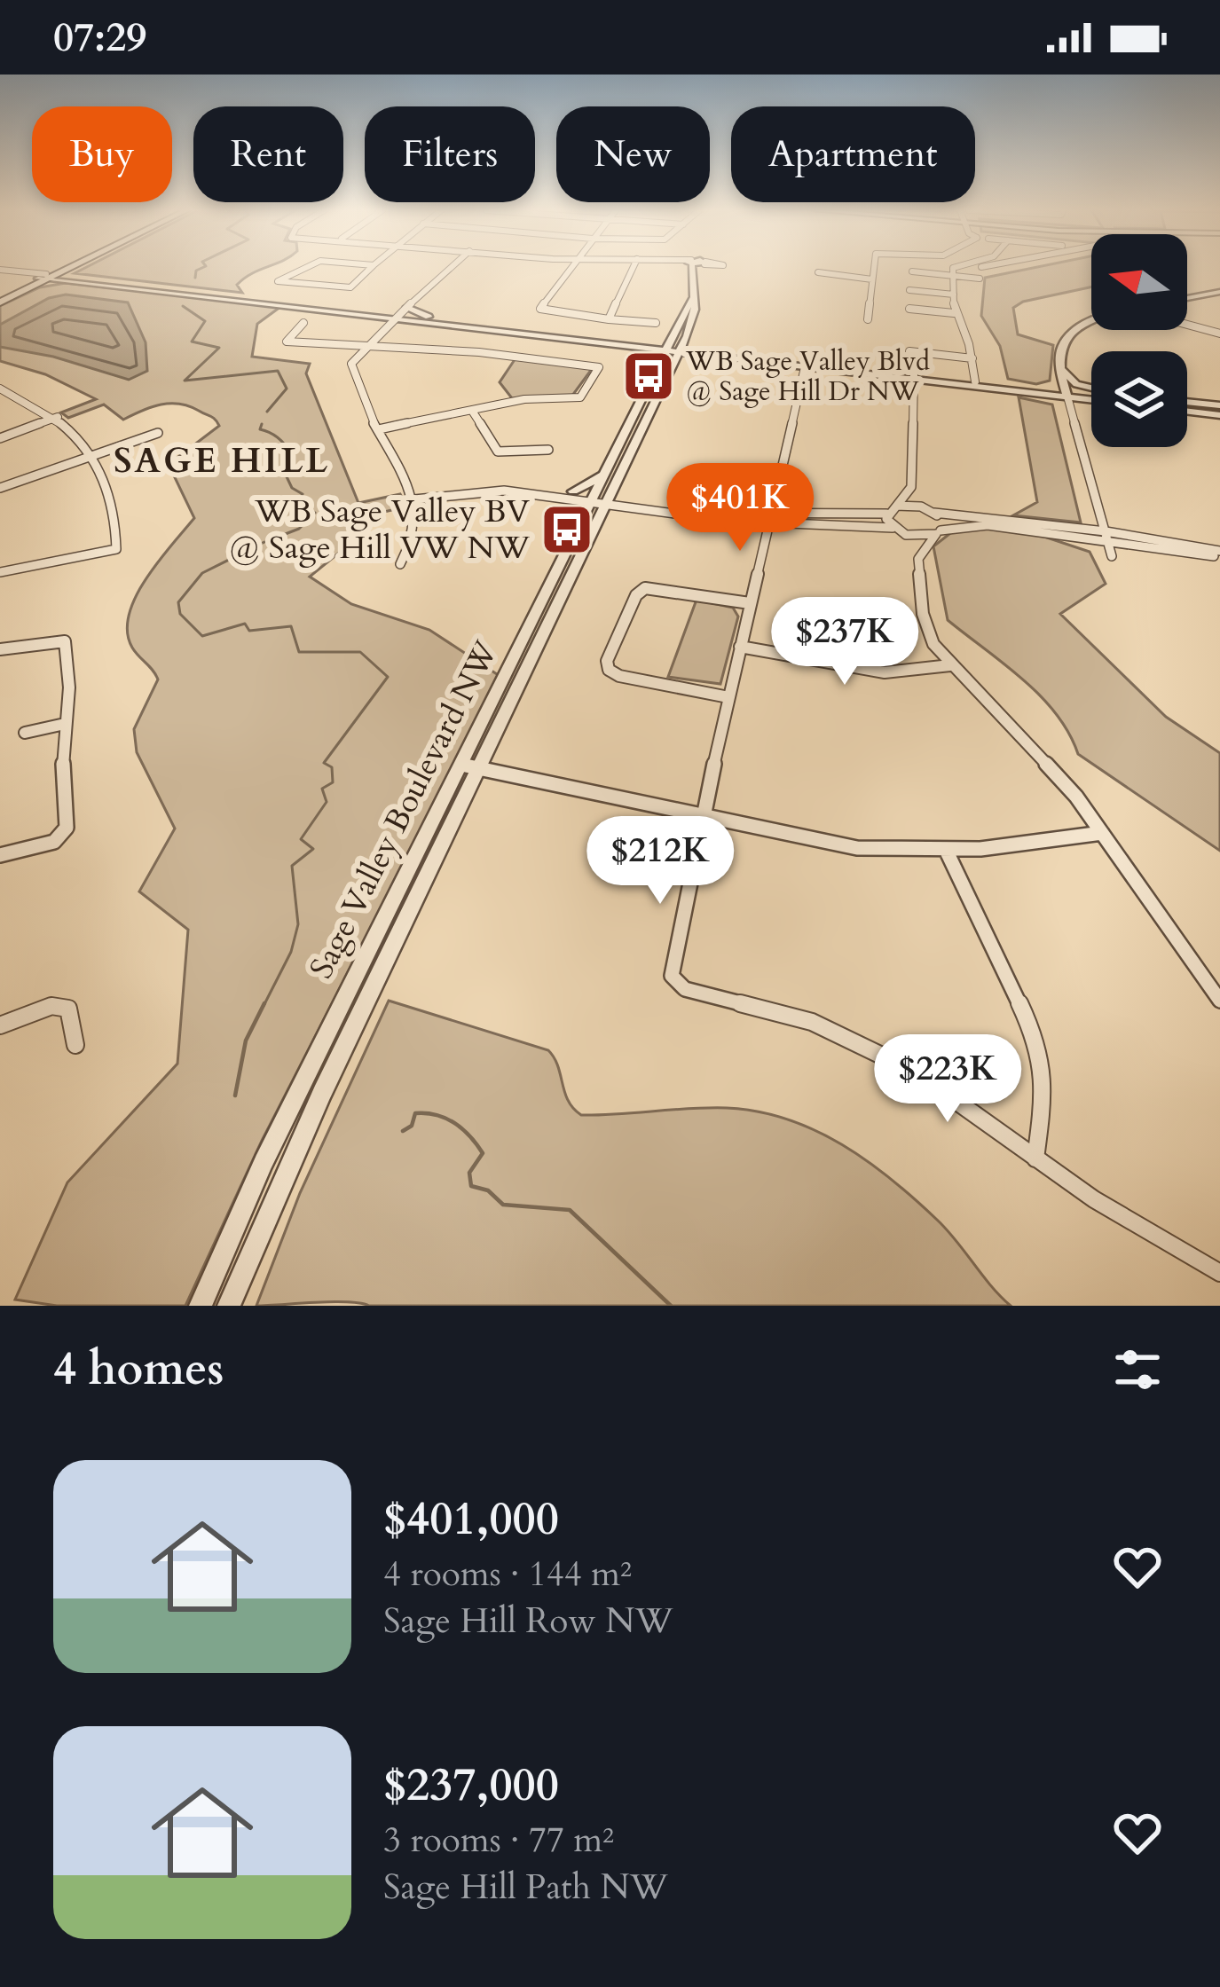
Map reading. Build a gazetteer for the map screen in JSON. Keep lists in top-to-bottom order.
{
  "streets": {
    "street": ["Sage Valley Boulevard NW"]
  },
  "districts": ["SAGE HILL"],
  "places": {
    "bus stop": ["WB Sage Valley Blvd @ Sage Hill Dr NW", "WB Sage Valley BV @ Sage Hill VW NW"]
  },
  "north": "left",
  "page": {
    "status": "07:29",
    "chip": [
      "Buy",
      "Rent",
      "Filters",
      "New",
      "Apartment"
    ],
    "price": [
      "$401K",
      "$237K",
      "$212K",
      "$223K"
    ],
    "heading": "4 homes",
    "list": [
      {
        "name": "$401,000",
        "note": "4 rooms · 144 m² · Sage Hill Row NW"
      },
      {
        "name": "$237,000",
        "note": "3 rooms · 77 m² · Sage Hill Path NW"
      }
    ]
  }
}
